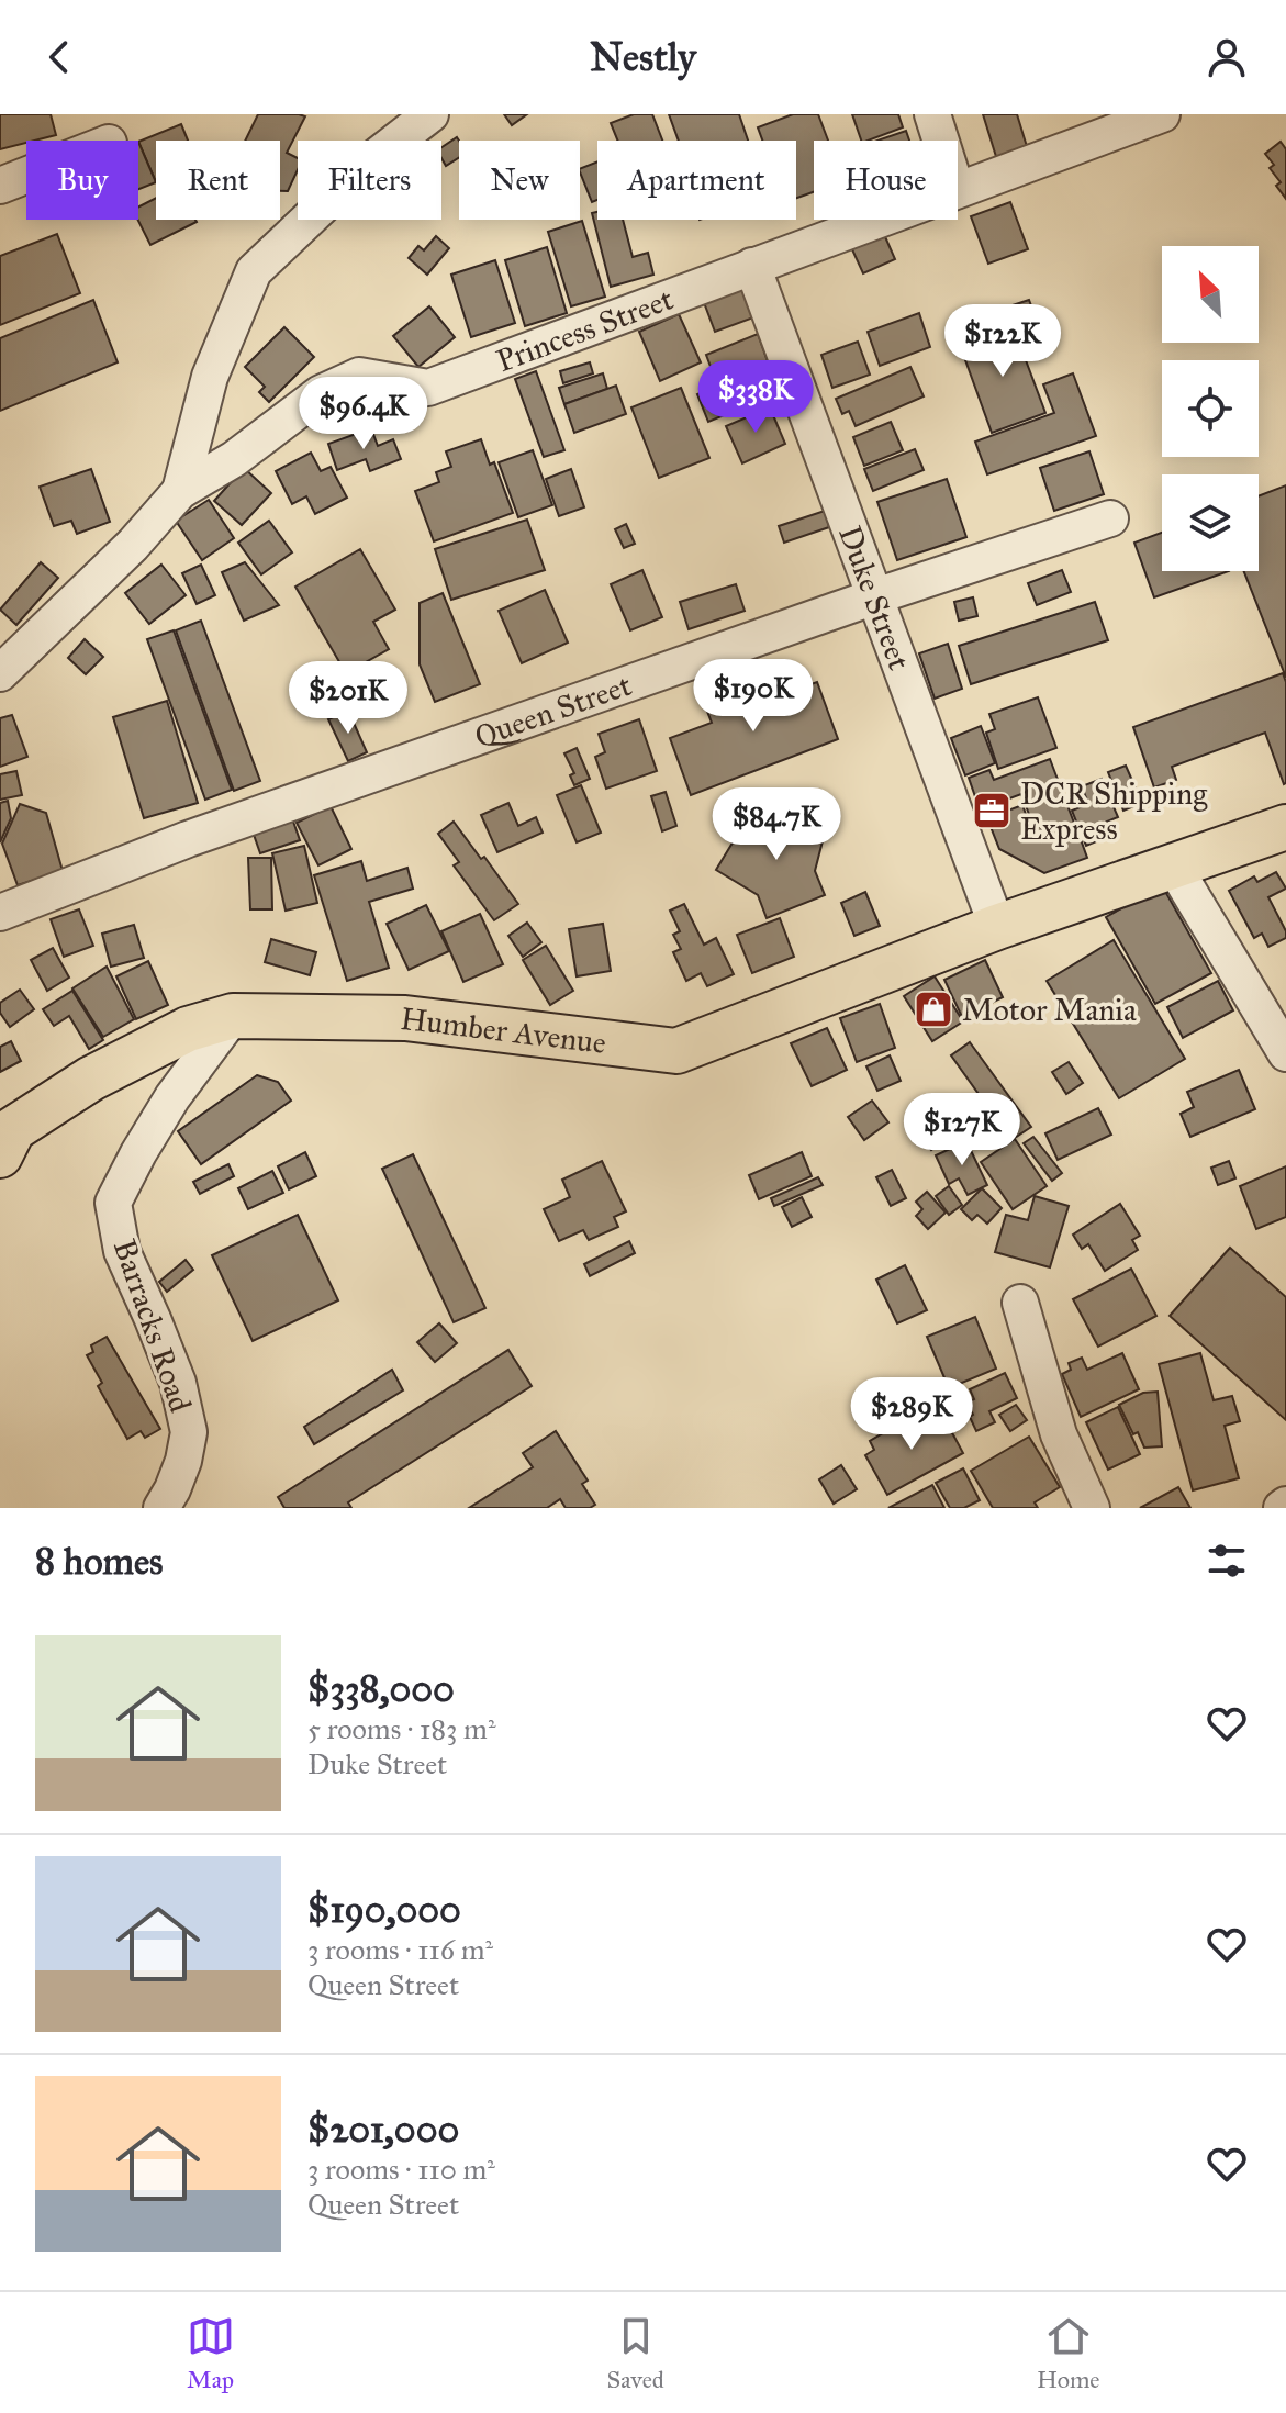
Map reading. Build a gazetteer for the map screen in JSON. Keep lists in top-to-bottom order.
{
  "streets": {
    "main road": ["Humber Avenue"],
    "street": [
      "Princess Street",
      "Duke Street",
      "Queen Street",
      "Barracks Road"
    ]
  },
  "crossings": [
    ["Princess Street", "Duke Street"],
    ["Duke Street", "Queen Street"],
    ["Duke Street", "Humber Avenue"],
    ["Humber Avenue", "Barracks Road"]
  ],
  "places": {
    "office": ["DCR Shipping Express"],
    "shop": ["Motor Mania"]
  },
  "north": "top left",
  "page": {
    "header": "Nestly",
    "chip": [
      "Buy",
      "Rent",
      "Filters",
      "New",
      "Apartment",
      "House"
    ],
    "price": [
      "$122K",
      "$338K",
      "$96.4K",
      "$190K",
      "$201K",
      "$84.7K",
      "$127K",
      "$289K"
    ],
    "heading": "8 homes",
    "list": [
      {
        "name": "$338,000",
        "note": "5 rooms · 183 m² · Duke Street"
      },
      {
        "name": "$190,000",
        "note": "3 rooms · 116 m² · Queen Street"
      },
      {
        "name": "$201,000",
        "note": "3 rooms · 110 m² · Queen Street"
      }
    ],
    "tabs": ["Map", "Saved", "Home"]
  }
}
